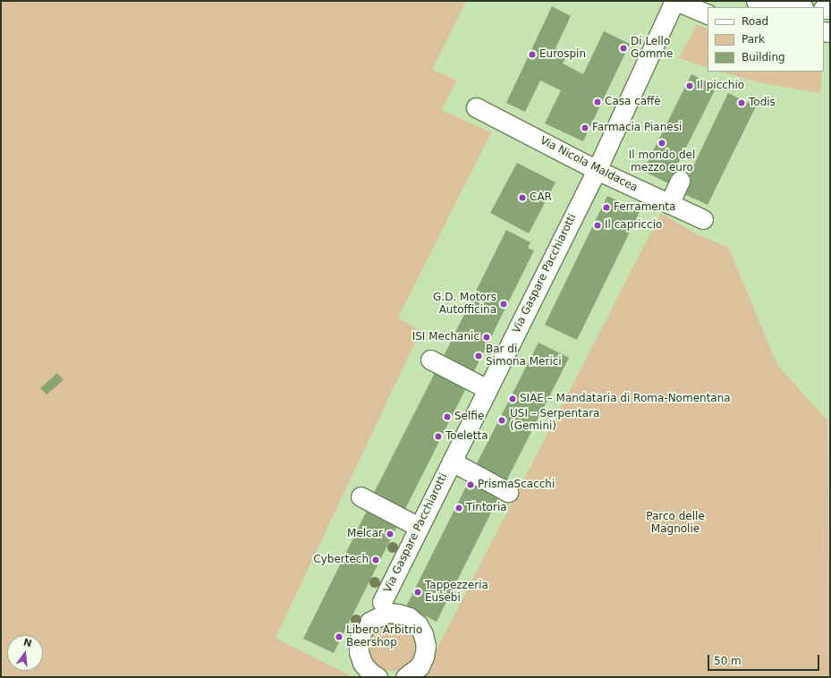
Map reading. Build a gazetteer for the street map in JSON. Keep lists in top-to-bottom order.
{
  "streets": {
    "street": ["Via Nicola Maldacea", "Via Gaspare Pacchiarotti"]
  },
  "crossings": [
    ["Via Nicola Maldacea", "Via Gaspare Pacchiarotti"]
  ],
  "parks": ["Parco delle Magnolie"],
  "places": [
    "Di Lello Gomme",
    "Eurospin",
    "Il picchio",
    "Casa caffè",
    "Todis",
    "Farmacia Pianesi",
    "Il mondo del mezzo euro",
    "CAR",
    "Ferramenta",
    "Il capriccio",
    "G.D. Motors Autofficina",
    "ISI Mechanic",
    "Bar di Simona Merici",
    "SIAE – Mandataria di Roma-Nomentana",
    "Selfie",
    "USI – Serpentara (Gemini)",
    "Toeletta",
    "PrismaScacchi",
    "Tintoria",
    "Melcar",
    "Cybertech",
    "Tappezzeria Eusebi",
    "Libero Arbitrio Beershop"
  ],
  "legend": ["Road", "Park", "Building"],
  "scale_bar": "50 m",
  "north": "top"
}
